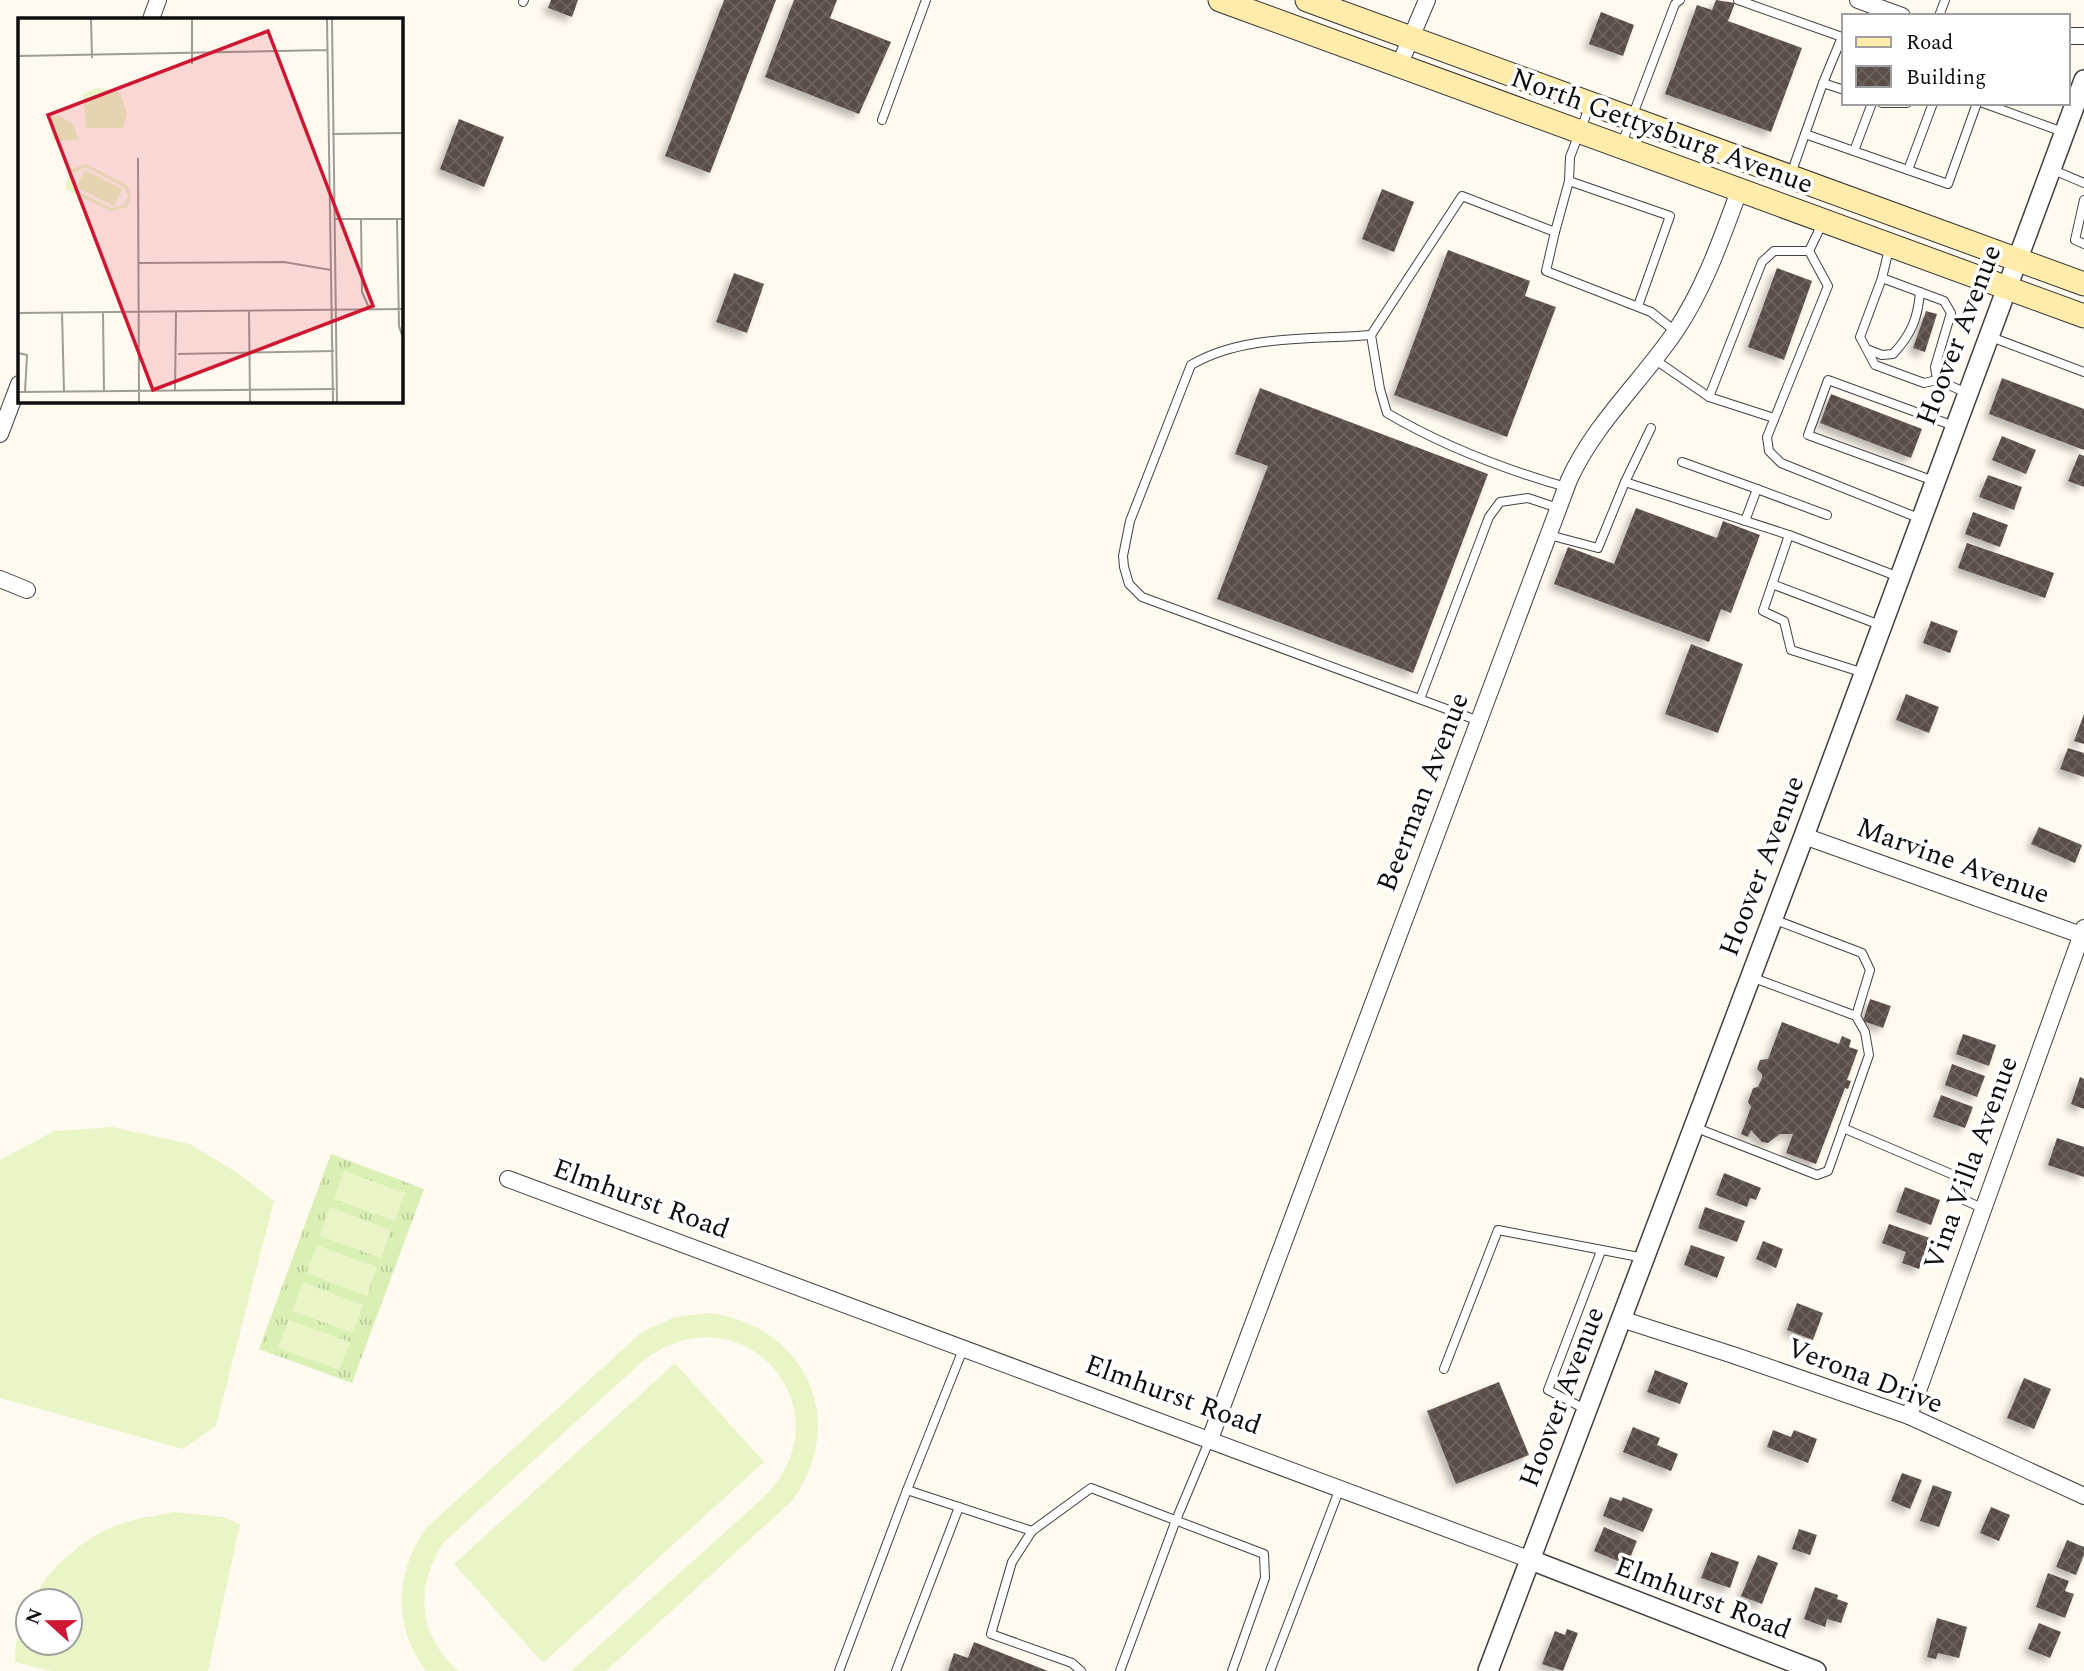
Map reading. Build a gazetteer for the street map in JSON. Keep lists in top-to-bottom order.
{
  "streets": {
    "main road": ["North Gettysburg Avenue"],
    "street": [
      "Hoover Avenue",
      "Beerman Avenue",
      "Marvine Avenue",
      "Vina Villa Avenue",
      "Elmhurst Road",
      "Verona Drive"
    ]
  },
  "crossings": [
    ["North Gettysburg Avenue", "Hoover Avenue"],
    ["North Gettysburg Avenue", "Beerman Avenue"],
    ["Hoover Avenue", "Marvine Avenue"],
    ["Hoover Avenue", "Elmhurst Road"],
    ["Hoover Avenue", "Verona Drive"],
    ["Beerman Avenue", "Elmhurst Road"],
    ["Marvine Avenue", "Vina Villa Avenue"],
    ["Vina Villa Avenue", "Verona Drive"]
  ],
  "legend": ["Road", "Building"],
  "north": "left"
}
